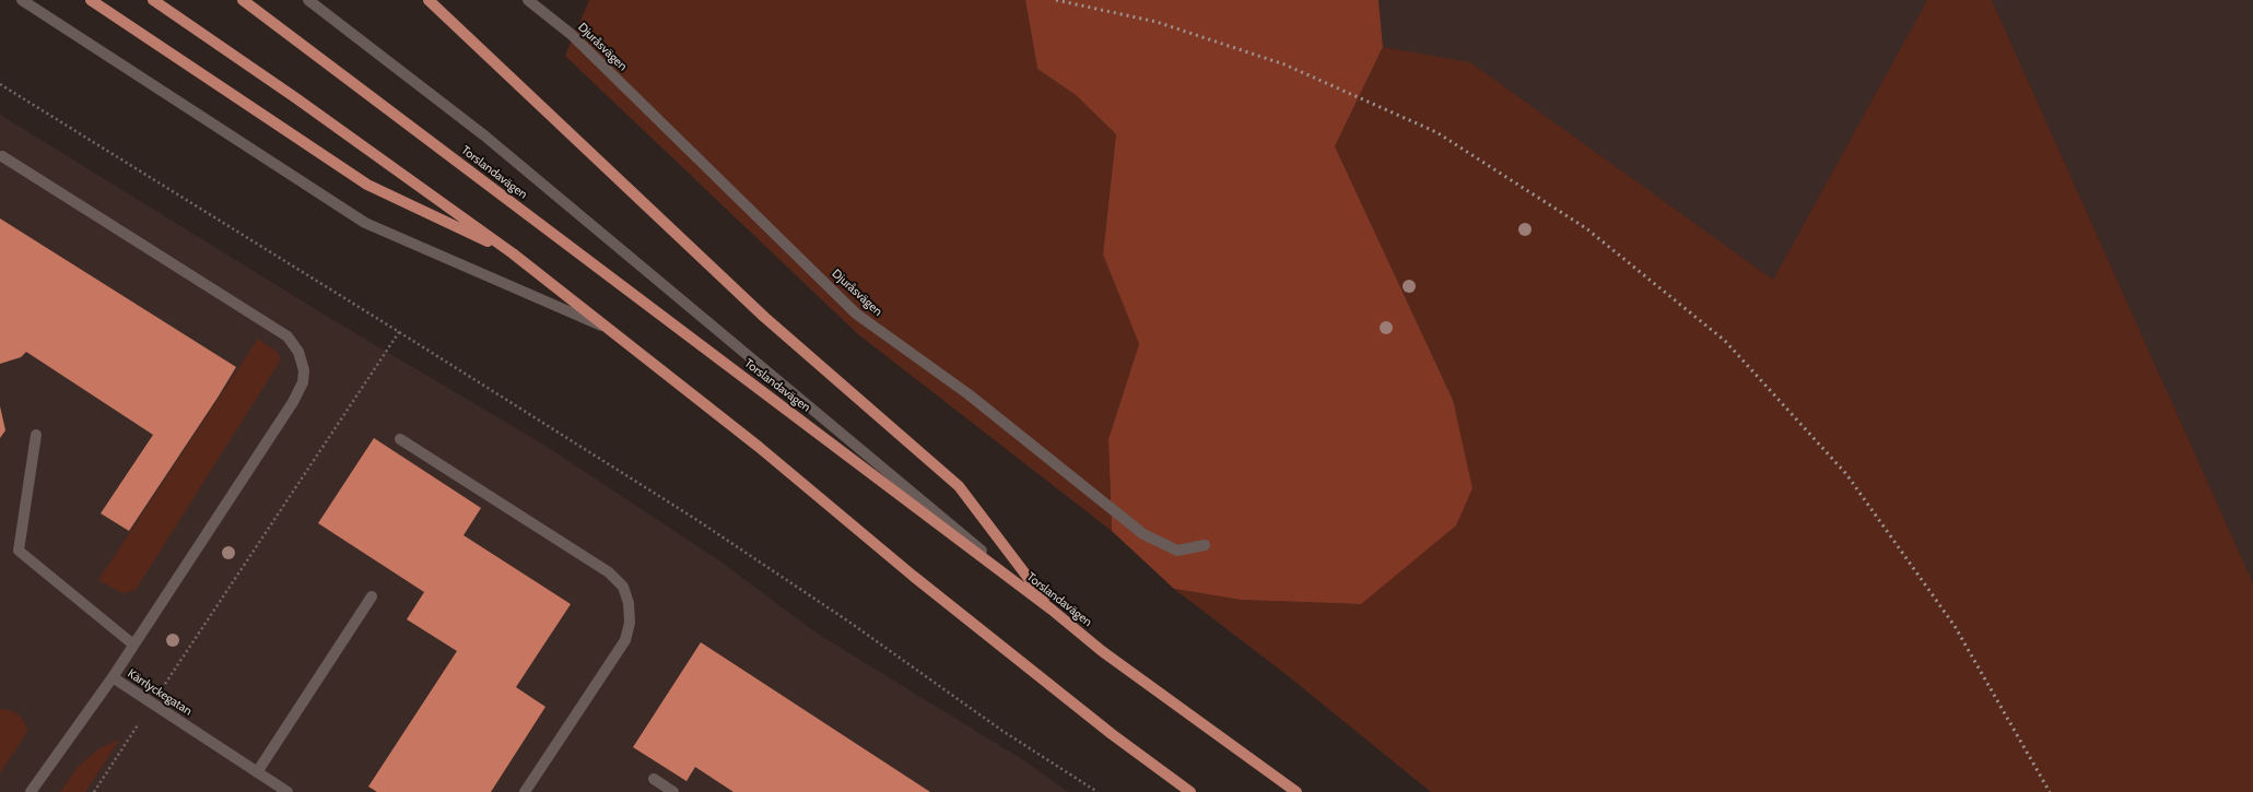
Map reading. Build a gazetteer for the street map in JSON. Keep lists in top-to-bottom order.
{
  "streets": {
    "main road": ["Torslandavägen"],
    "street": ["Djuråsvägen", "Kärrlyckegatan"]
  }
}
